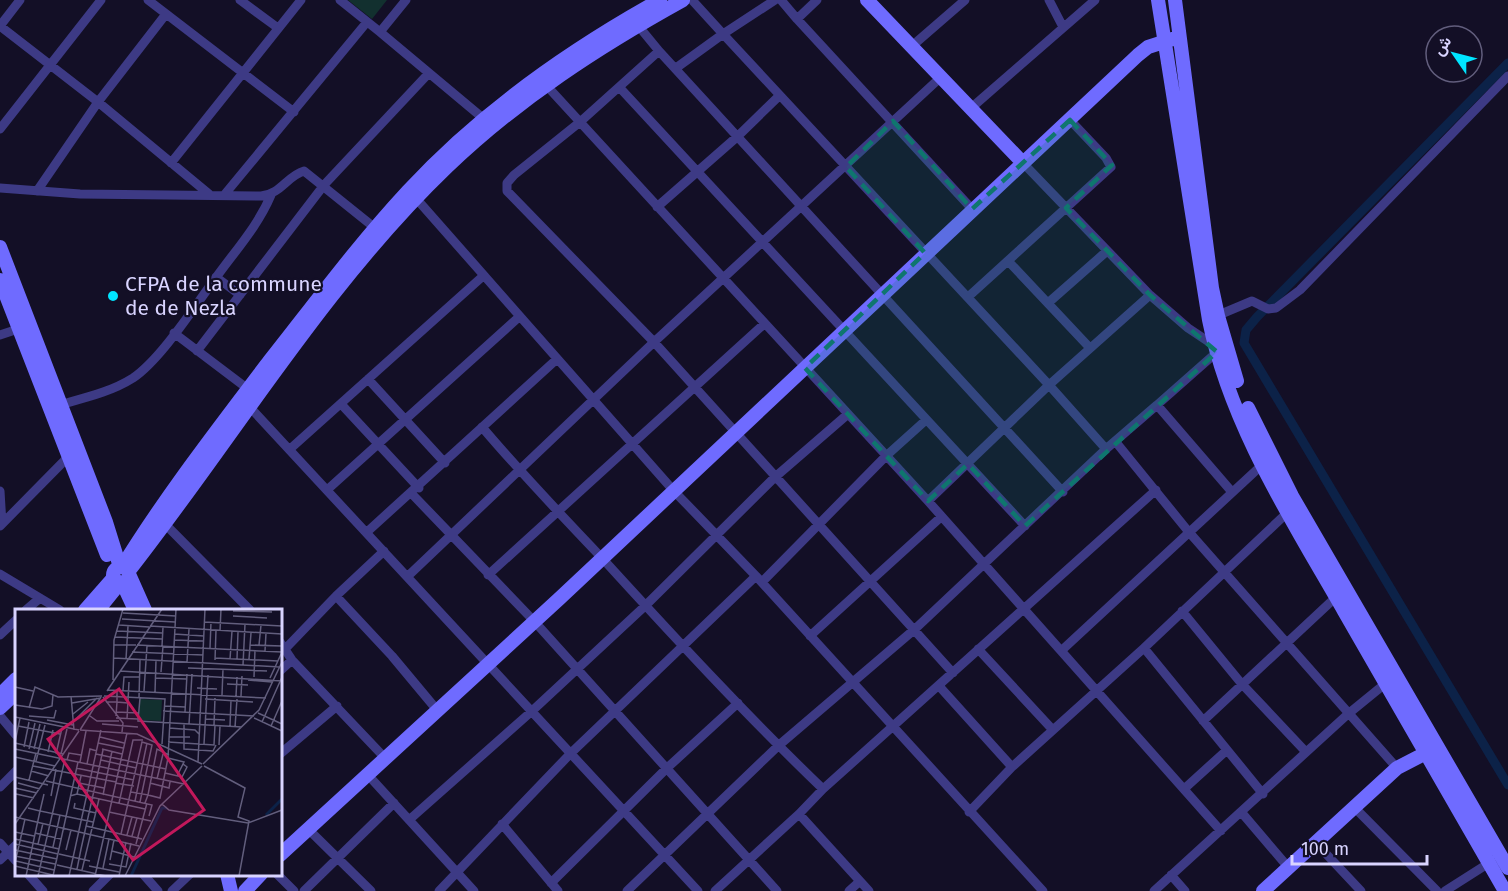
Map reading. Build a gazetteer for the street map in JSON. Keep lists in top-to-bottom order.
{
  "places": ["CFPA de la commune de de Nezla"],
  "scale_bar": "100 m",
  "north": "top left"
}
